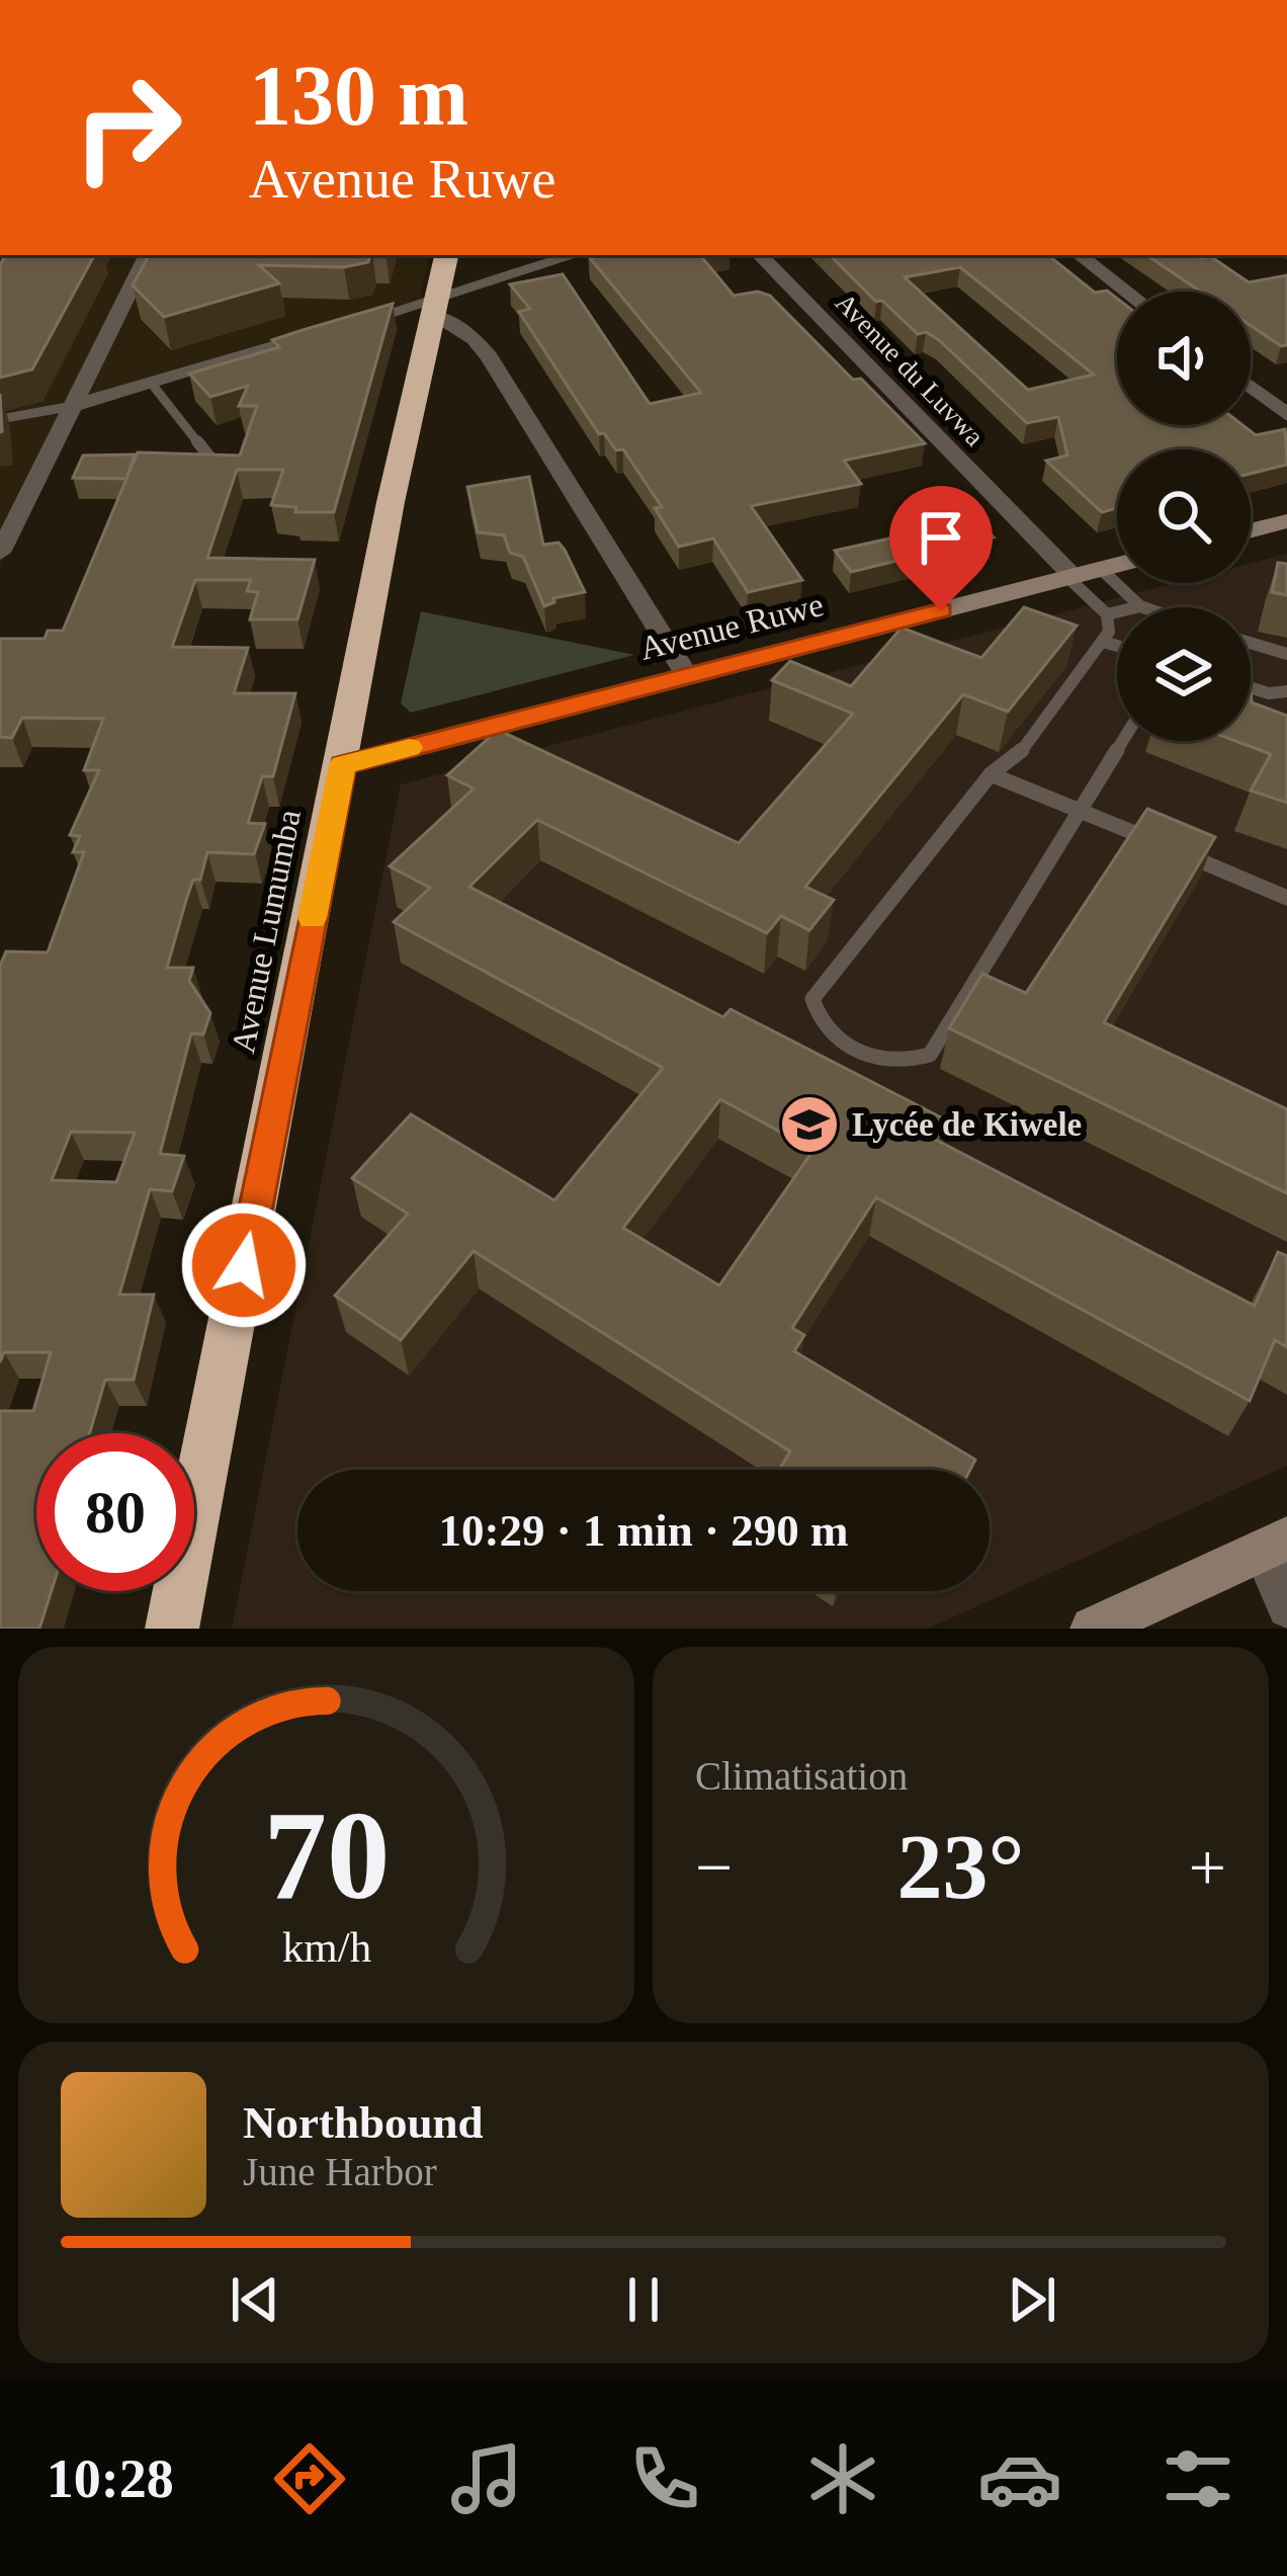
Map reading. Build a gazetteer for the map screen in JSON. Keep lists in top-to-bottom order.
{
  "streets": {
    "highway": ["Avenue Lumumba"],
    "street": ["Avenue du Luvwa", "Avenue Ruwe"]
  },
  "crossings": [
    ["Avenue du Luvwa", "Avenue Ruwe"],
    ["Avenue Ruwe", "Avenue Lumumba"]
  ],
  "places": {
    "school or university": ["Lycée de Kiwele"]
  },
  "page": {
    "turn": ["130 m", "Avenue Ruwe"],
    "limit": "80",
    "trip": "10:29 · 1 min · 290 m",
    "tile": "Climatisation",
    "heat": ["−", "23°", "+"],
    "song": ["Northbound", "June Harbor"],
    "tabs": "10:28",
    "gauge": ["70", "km/h"]
  }
}
